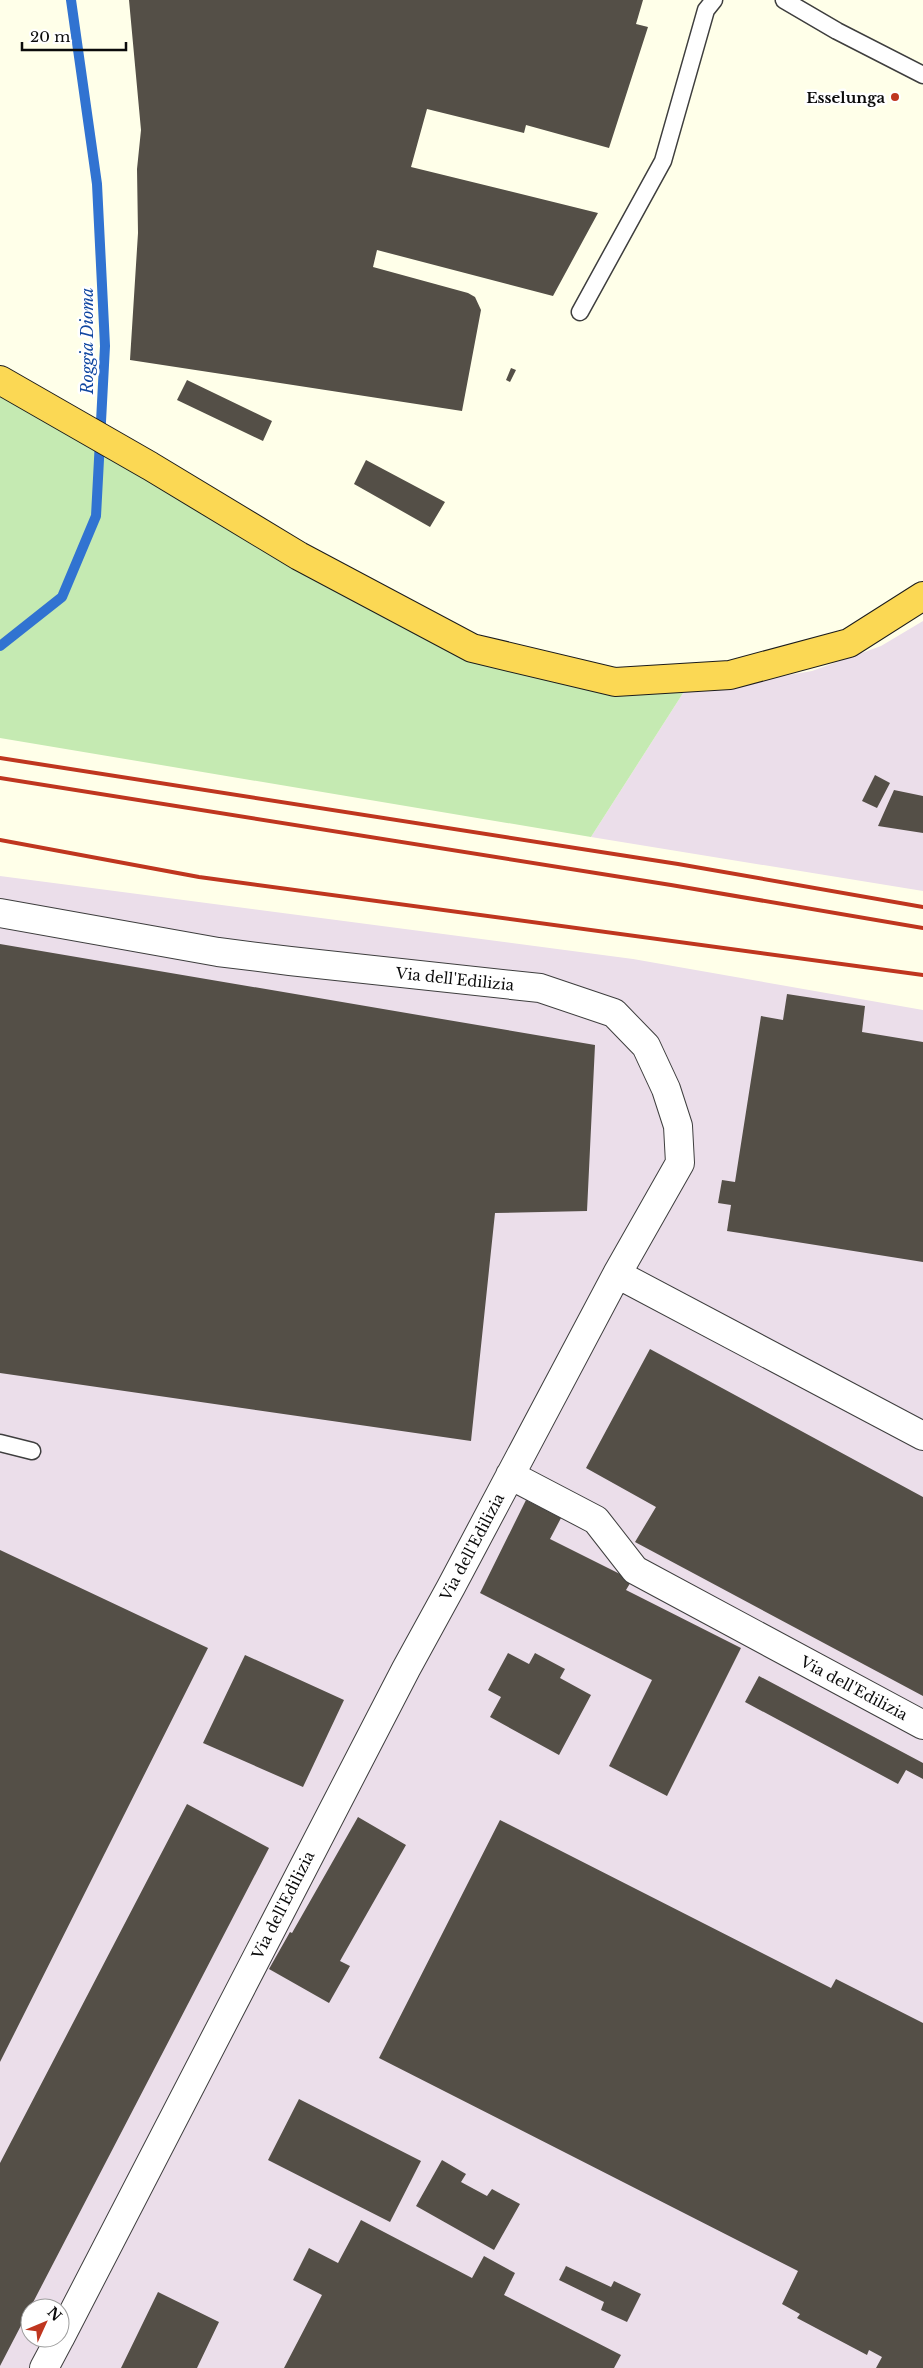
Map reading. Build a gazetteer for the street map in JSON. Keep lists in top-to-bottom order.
{
  "streets": {
    "street": ["Via dell'Edilizia"]
  },
  "water": ["Roggia Dioma"],
  "places": ["Esselunga"],
  "scale_bar": "20 m",
  "north": "top right"
}
